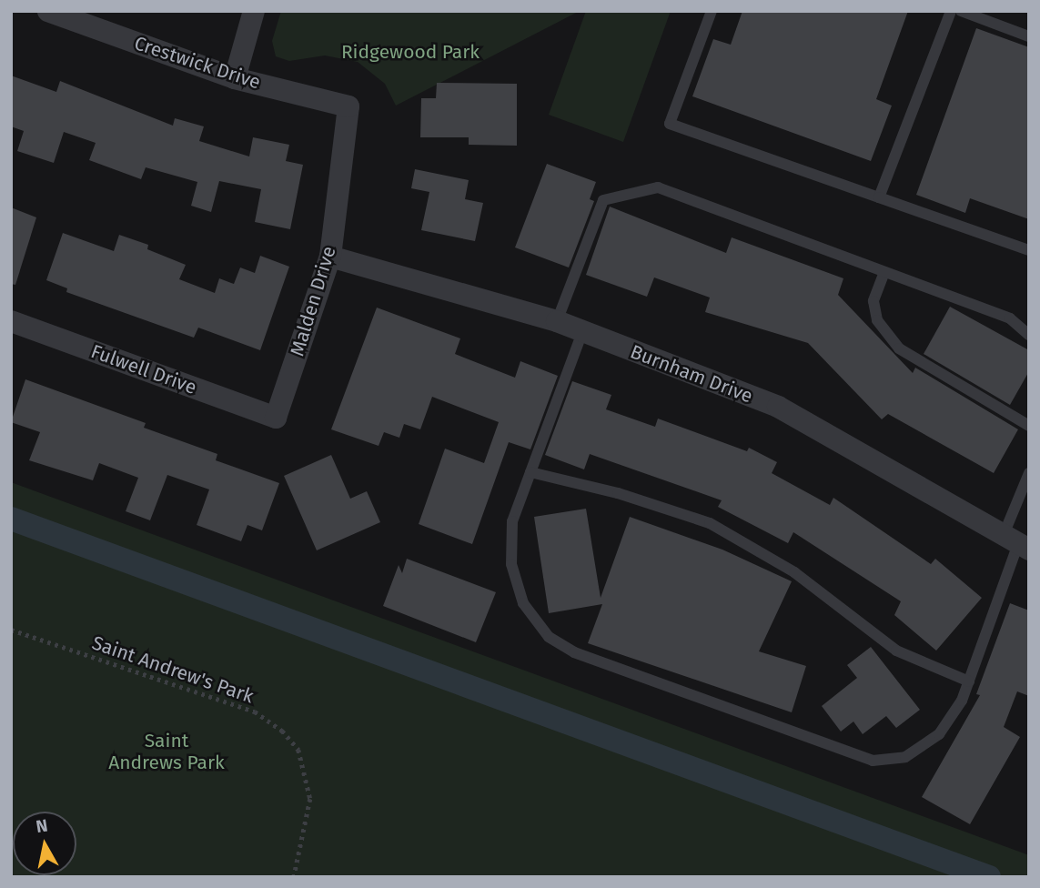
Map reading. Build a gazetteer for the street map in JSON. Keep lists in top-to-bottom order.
{
  "streets": {
    "street": [
      "Crestwick Drive",
      "Malden Drive",
      "Fulwell Drive",
      "Burnham Drive"
    ],
    "path": ["Saint Andrew's Park"]
  },
  "crossings": [
    ["Crestwick Drive", "Malden Drive"],
    ["Malden Drive", "Fulwell Drive"],
    ["Malden Drive", "Burnham Drive"]
  ],
  "parks": ["Ridgewood Park", "Saint Andrews Park"],
  "north": "top"
}
